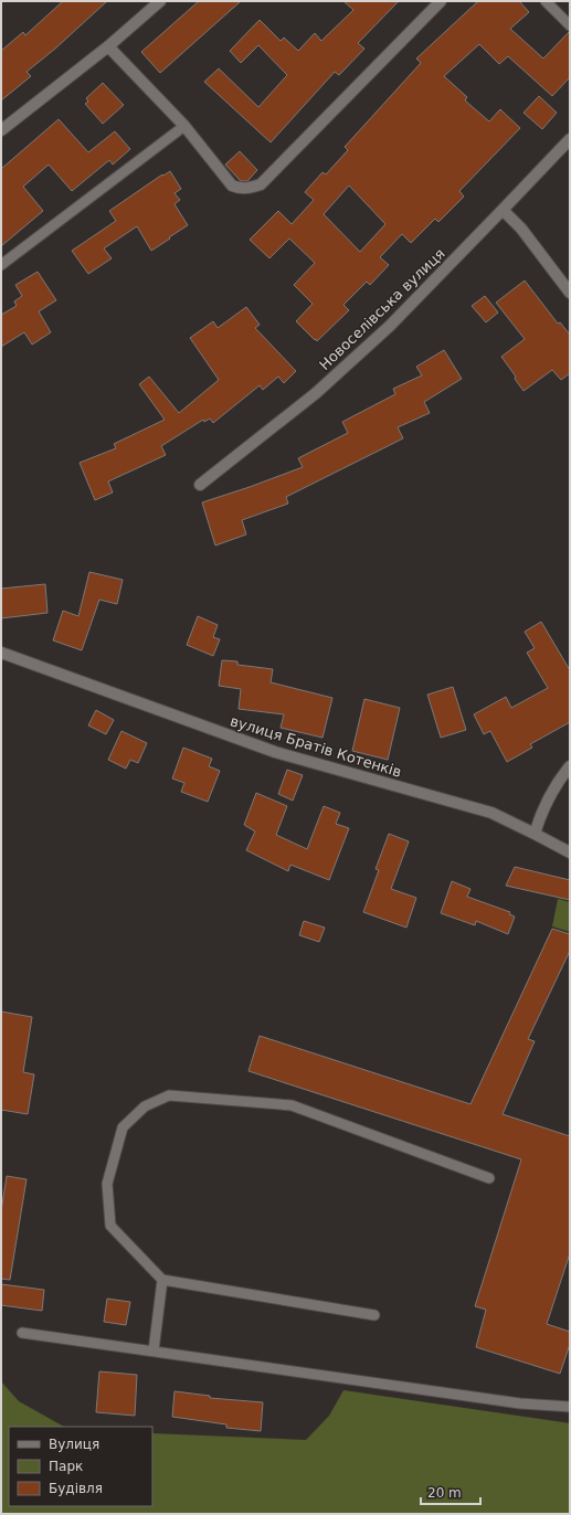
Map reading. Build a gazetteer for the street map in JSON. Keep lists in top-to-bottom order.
{
  "streets": {
    "street": ["Новоселівська вулиця", "вулиця Братів Котенків"]
  },
  "legend": ["Вулиця", "Парк", "Будівля"],
  "scale_bar": "20 m"
}
